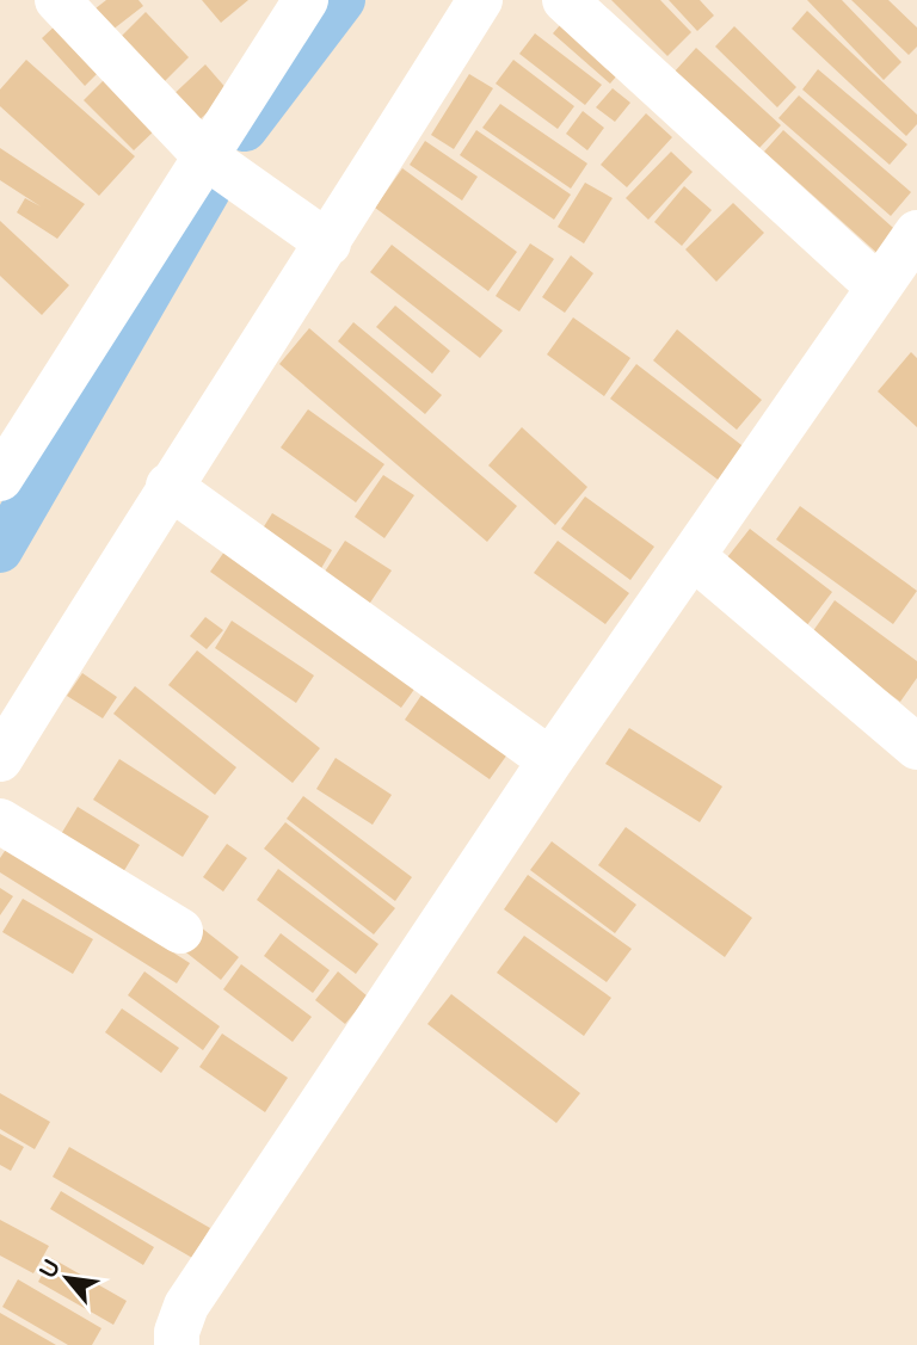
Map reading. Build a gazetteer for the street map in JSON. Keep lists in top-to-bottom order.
{
  "north": "top left"
}
